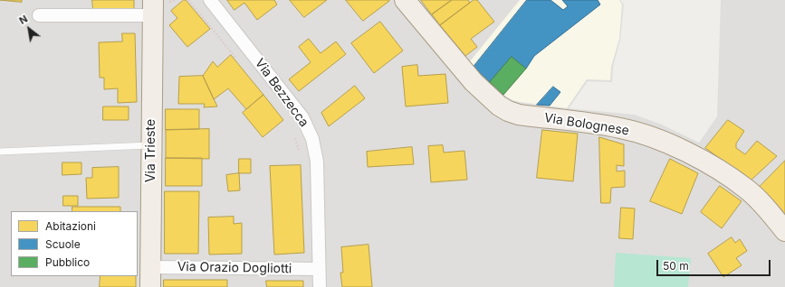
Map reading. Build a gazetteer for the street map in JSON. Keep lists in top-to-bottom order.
{
  "streets": {
    "main road": ["Via Bolognese", "Via Trieste"],
    "street": ["Via Bezzecca", "Via Orazio Dogliotti"]
  },
  "crossings": [
    ["Via Bezzecca", "Via Orazio Dogliotti"],
    ["Via Trieste", "Via Orazio Dogliotti"]
  ],
  "legend": ["Abitazioni", "Scuole", "Pubblico"],
  "scale_bar": "50 m",
  "north": "top left"
}
